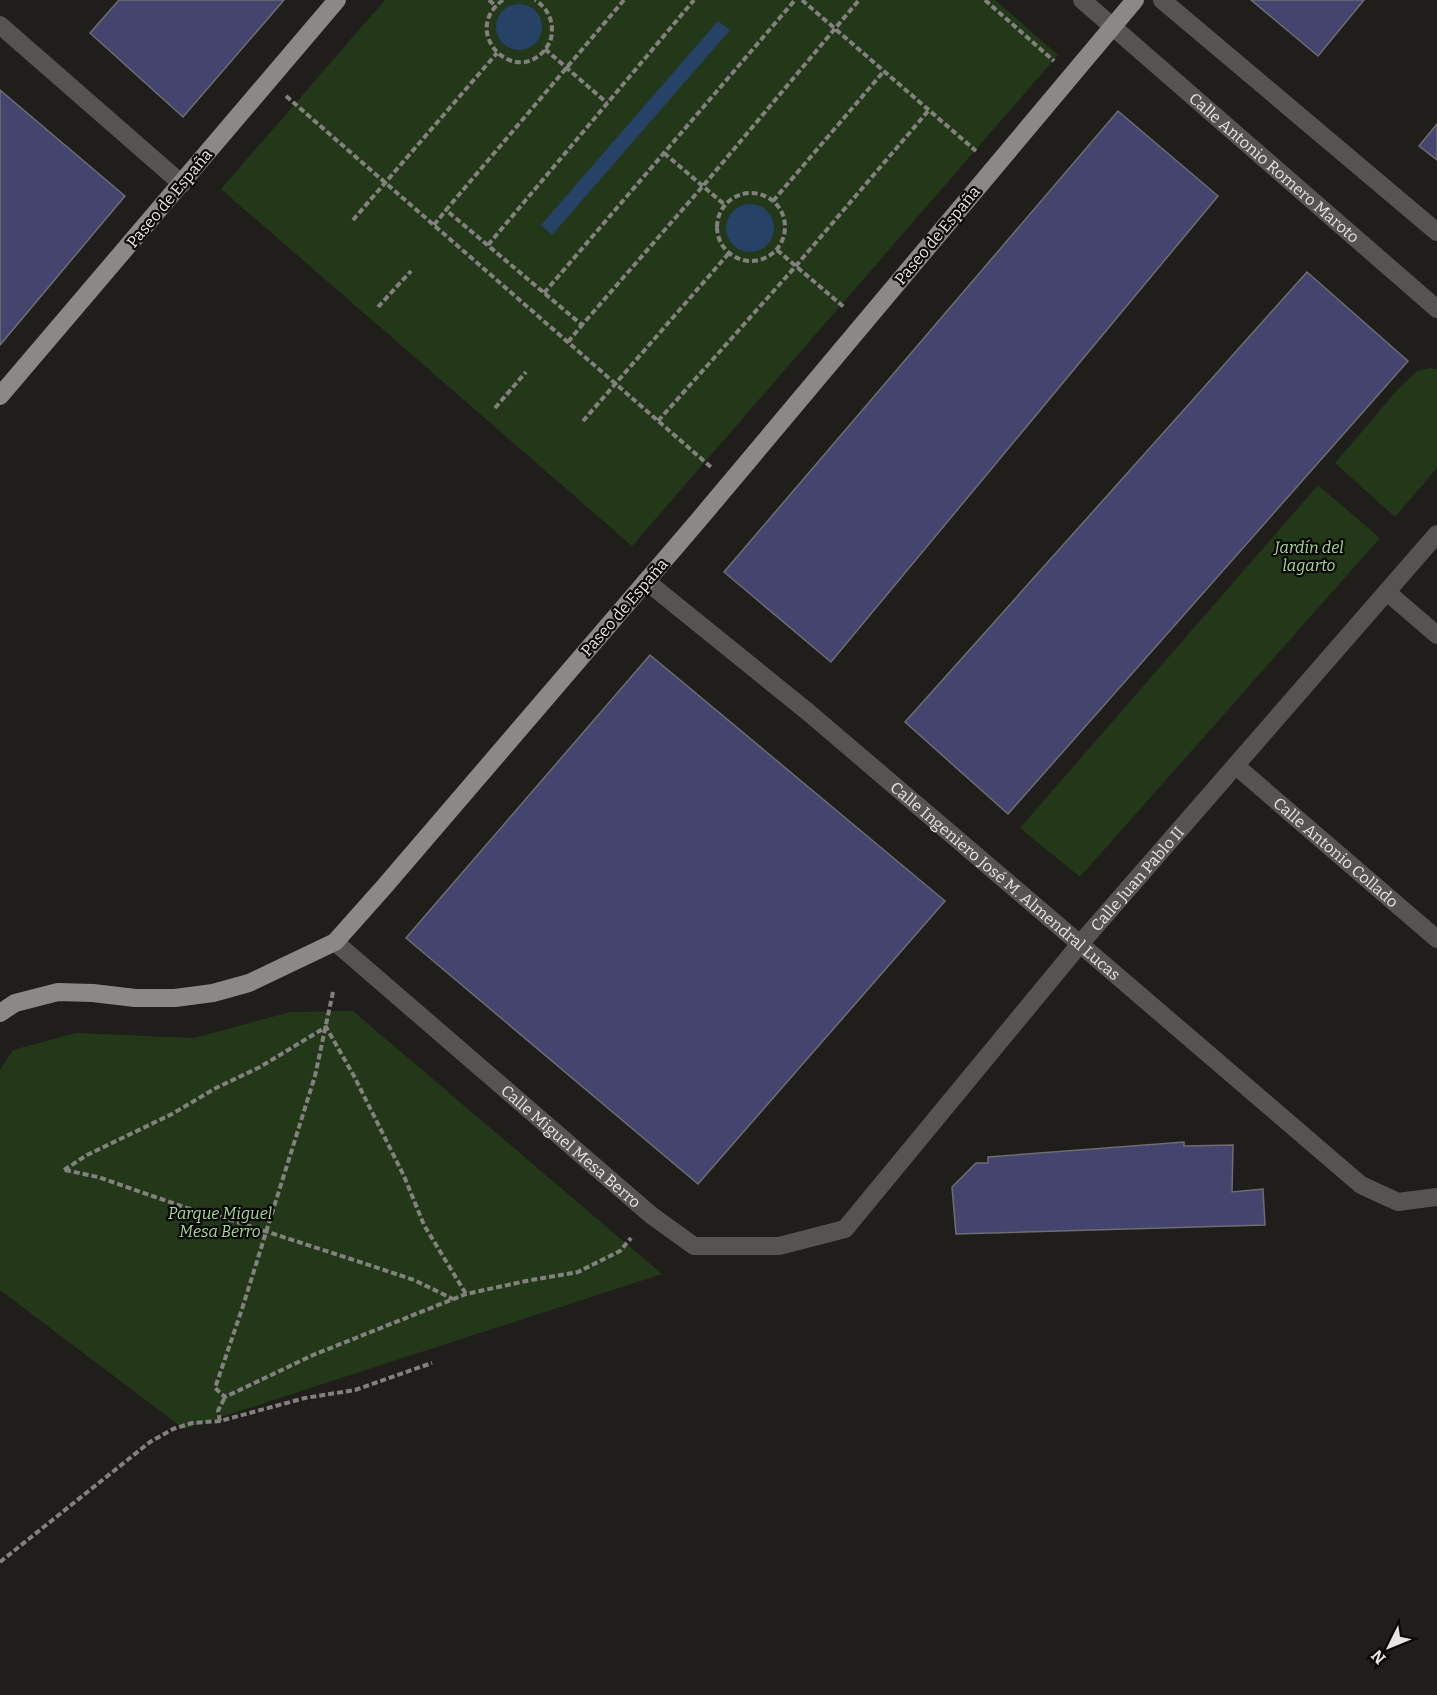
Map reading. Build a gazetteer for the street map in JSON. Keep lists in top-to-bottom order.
{
  "streets": {
    "main road": ["Paseo de España"],
    "street": [
      "Calle Antonio Romero Maroto",
      "Calle Antonio Collado",
      "Calle Juan Pablo II",
      "Calle Ingeniero José M. Almendral Lucas",
      "Calle Miguel Mesa Berro"
    ]
  },
  "crossings": [
    ["Calle Antonio Romero Maroto", "Paseo de España"],
    ["Paseo de España", "Calle Ingeniero José M. Almendral Lucas"],
    ["Paseo de España", "Calle Miguel Mesa Berro"],
    ["Calle Antonio Collado", "Calle Juan Pablo II"],
    ["Calle Juan Pablo II", "Calle Ingeniero José M. Almendral Lucas"],
    ["Calle Juan Pablo II", "Calle Miguel Mesa Berro"]
  ],
  "parks": ["Jardín del lagarto", "Parque Miguel Mesa Berro"],
  "north": "bottom left"
}
